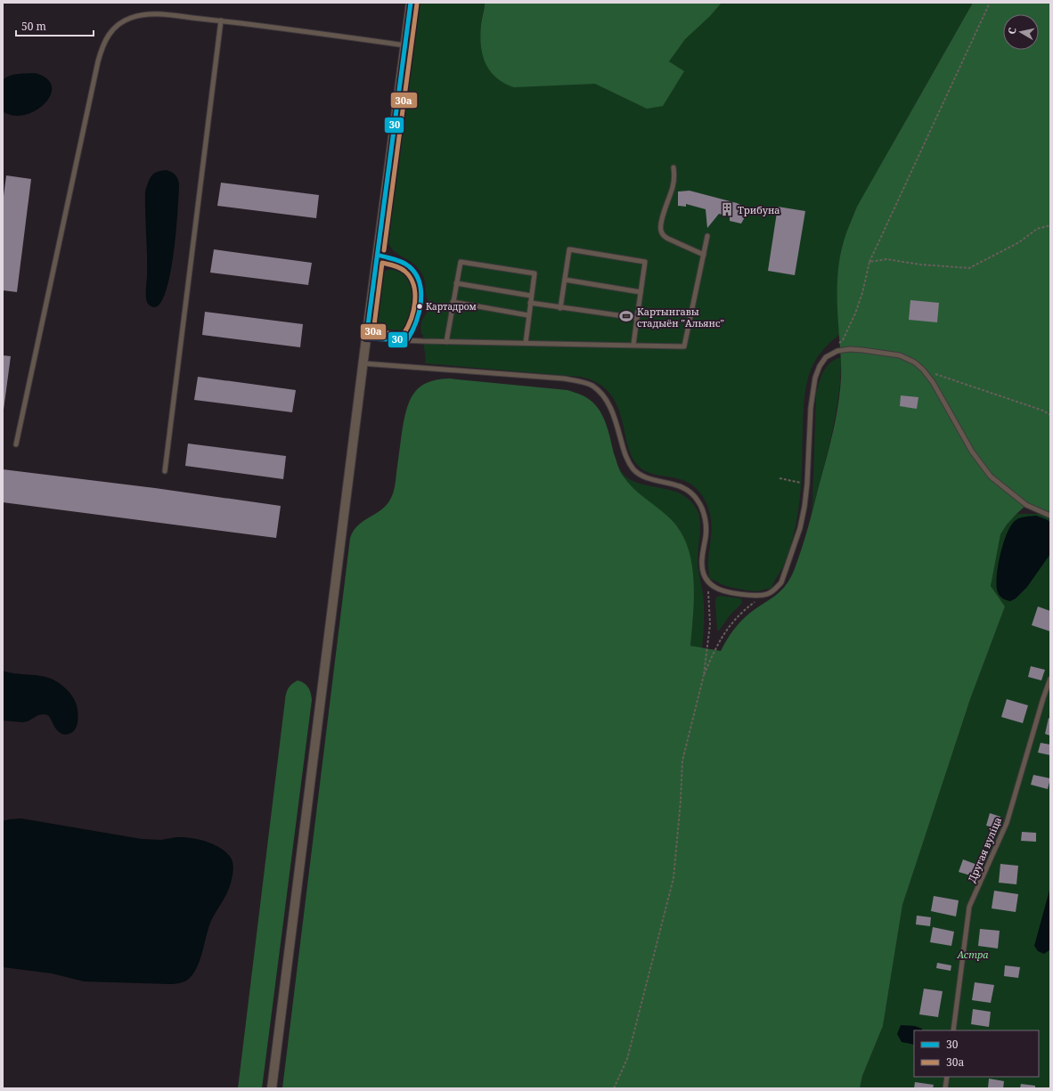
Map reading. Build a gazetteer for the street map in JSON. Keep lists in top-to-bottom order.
{
  "streets": {
    "lane": ["Другая вуліца"]
  },
  "parks": ["Астра"],
  "places": {
    "building": ["Трибуна"],
    "other": ["Картадром"],
    "sports": ["Картынгавы стадыён \"Альянс\""]
  },
  "lines": ["transit line 30", "transit line 30а"],
  "legend": ["30", "30а"],
  "scale_bar": "50 m",
  "north": "left"
}
